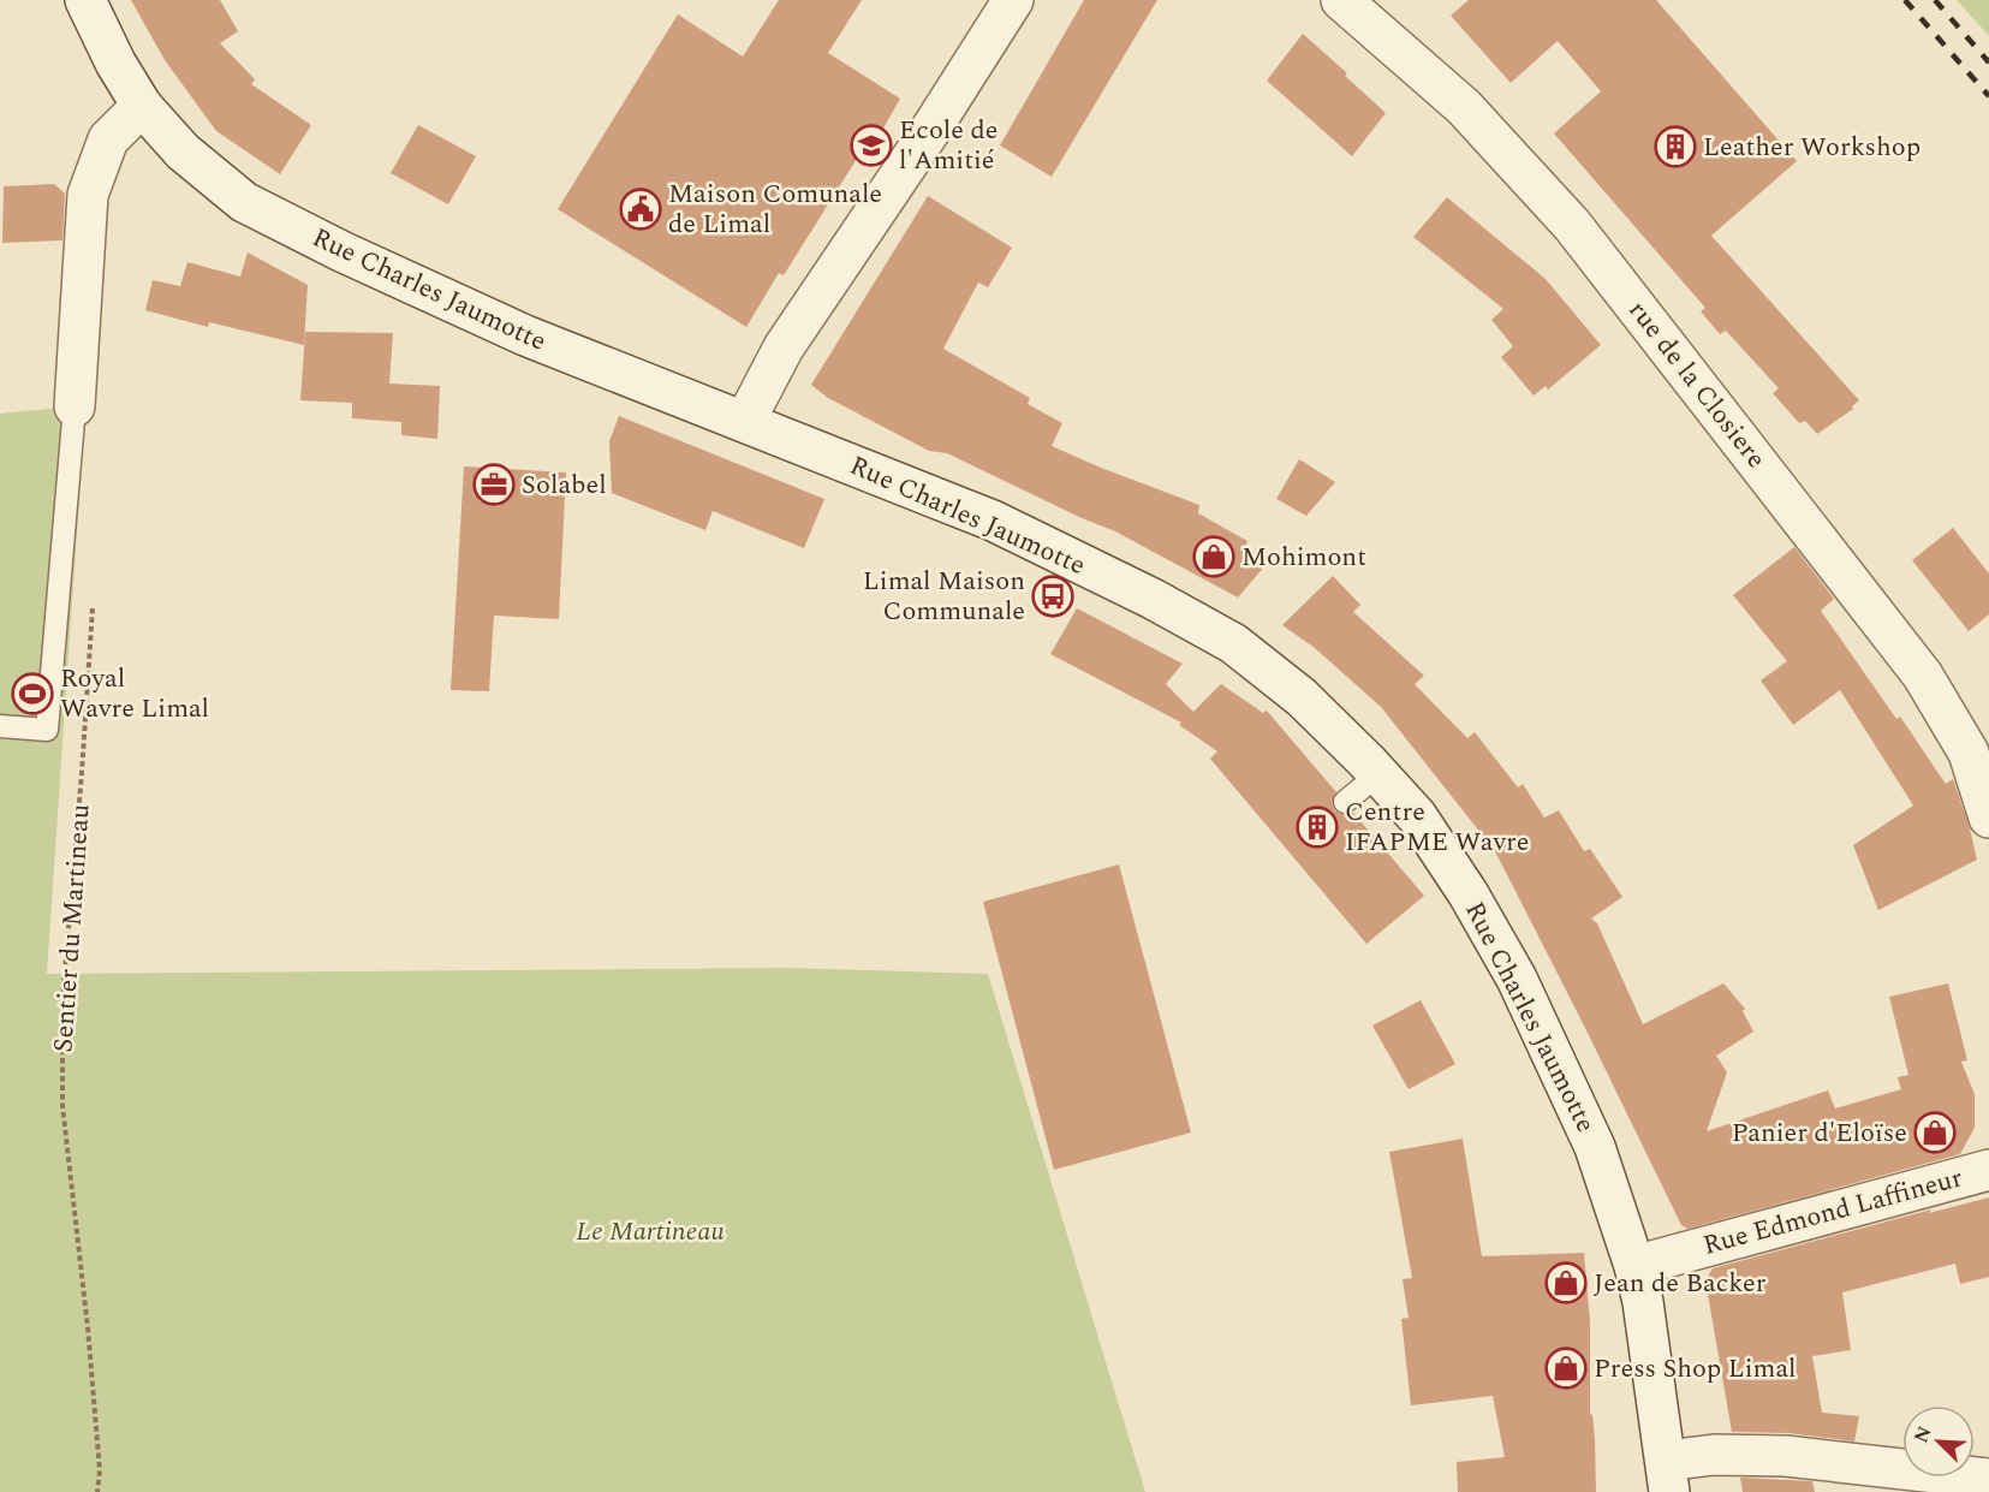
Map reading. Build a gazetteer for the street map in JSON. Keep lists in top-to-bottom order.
{
  "streets": {
    "street": ["Rue Charles Jaumotte", "rue de la Closiere", "Rue Edmond Laffineur"],
    "path": ["Sentier du Martineau"]
  },
  "crossings": [
    ["Rue Charles Jaumotte", "Rue Edmond Laffineur"]
  ],
  "parks": ["Le Martineau"],
  "places": {
    "school or university": ["Ecole de l'Amitié"],
    "building": ["Leather Workshop", "Centre IFAPME Wavre"],
    "public building": ["Maison Comunale de Limal"],
    "office": ["Solabel"],
    "shop": [
      "Mohimont",
      "Panier d'Eloïse",
      "Jean de Backer",
      "Press Shop Limal"
    ],
    "bus stop": ["Limal Maison Communale"],
    "sports": ["Royal Wavre Limal"]
  },
  "north": "top left"
}
